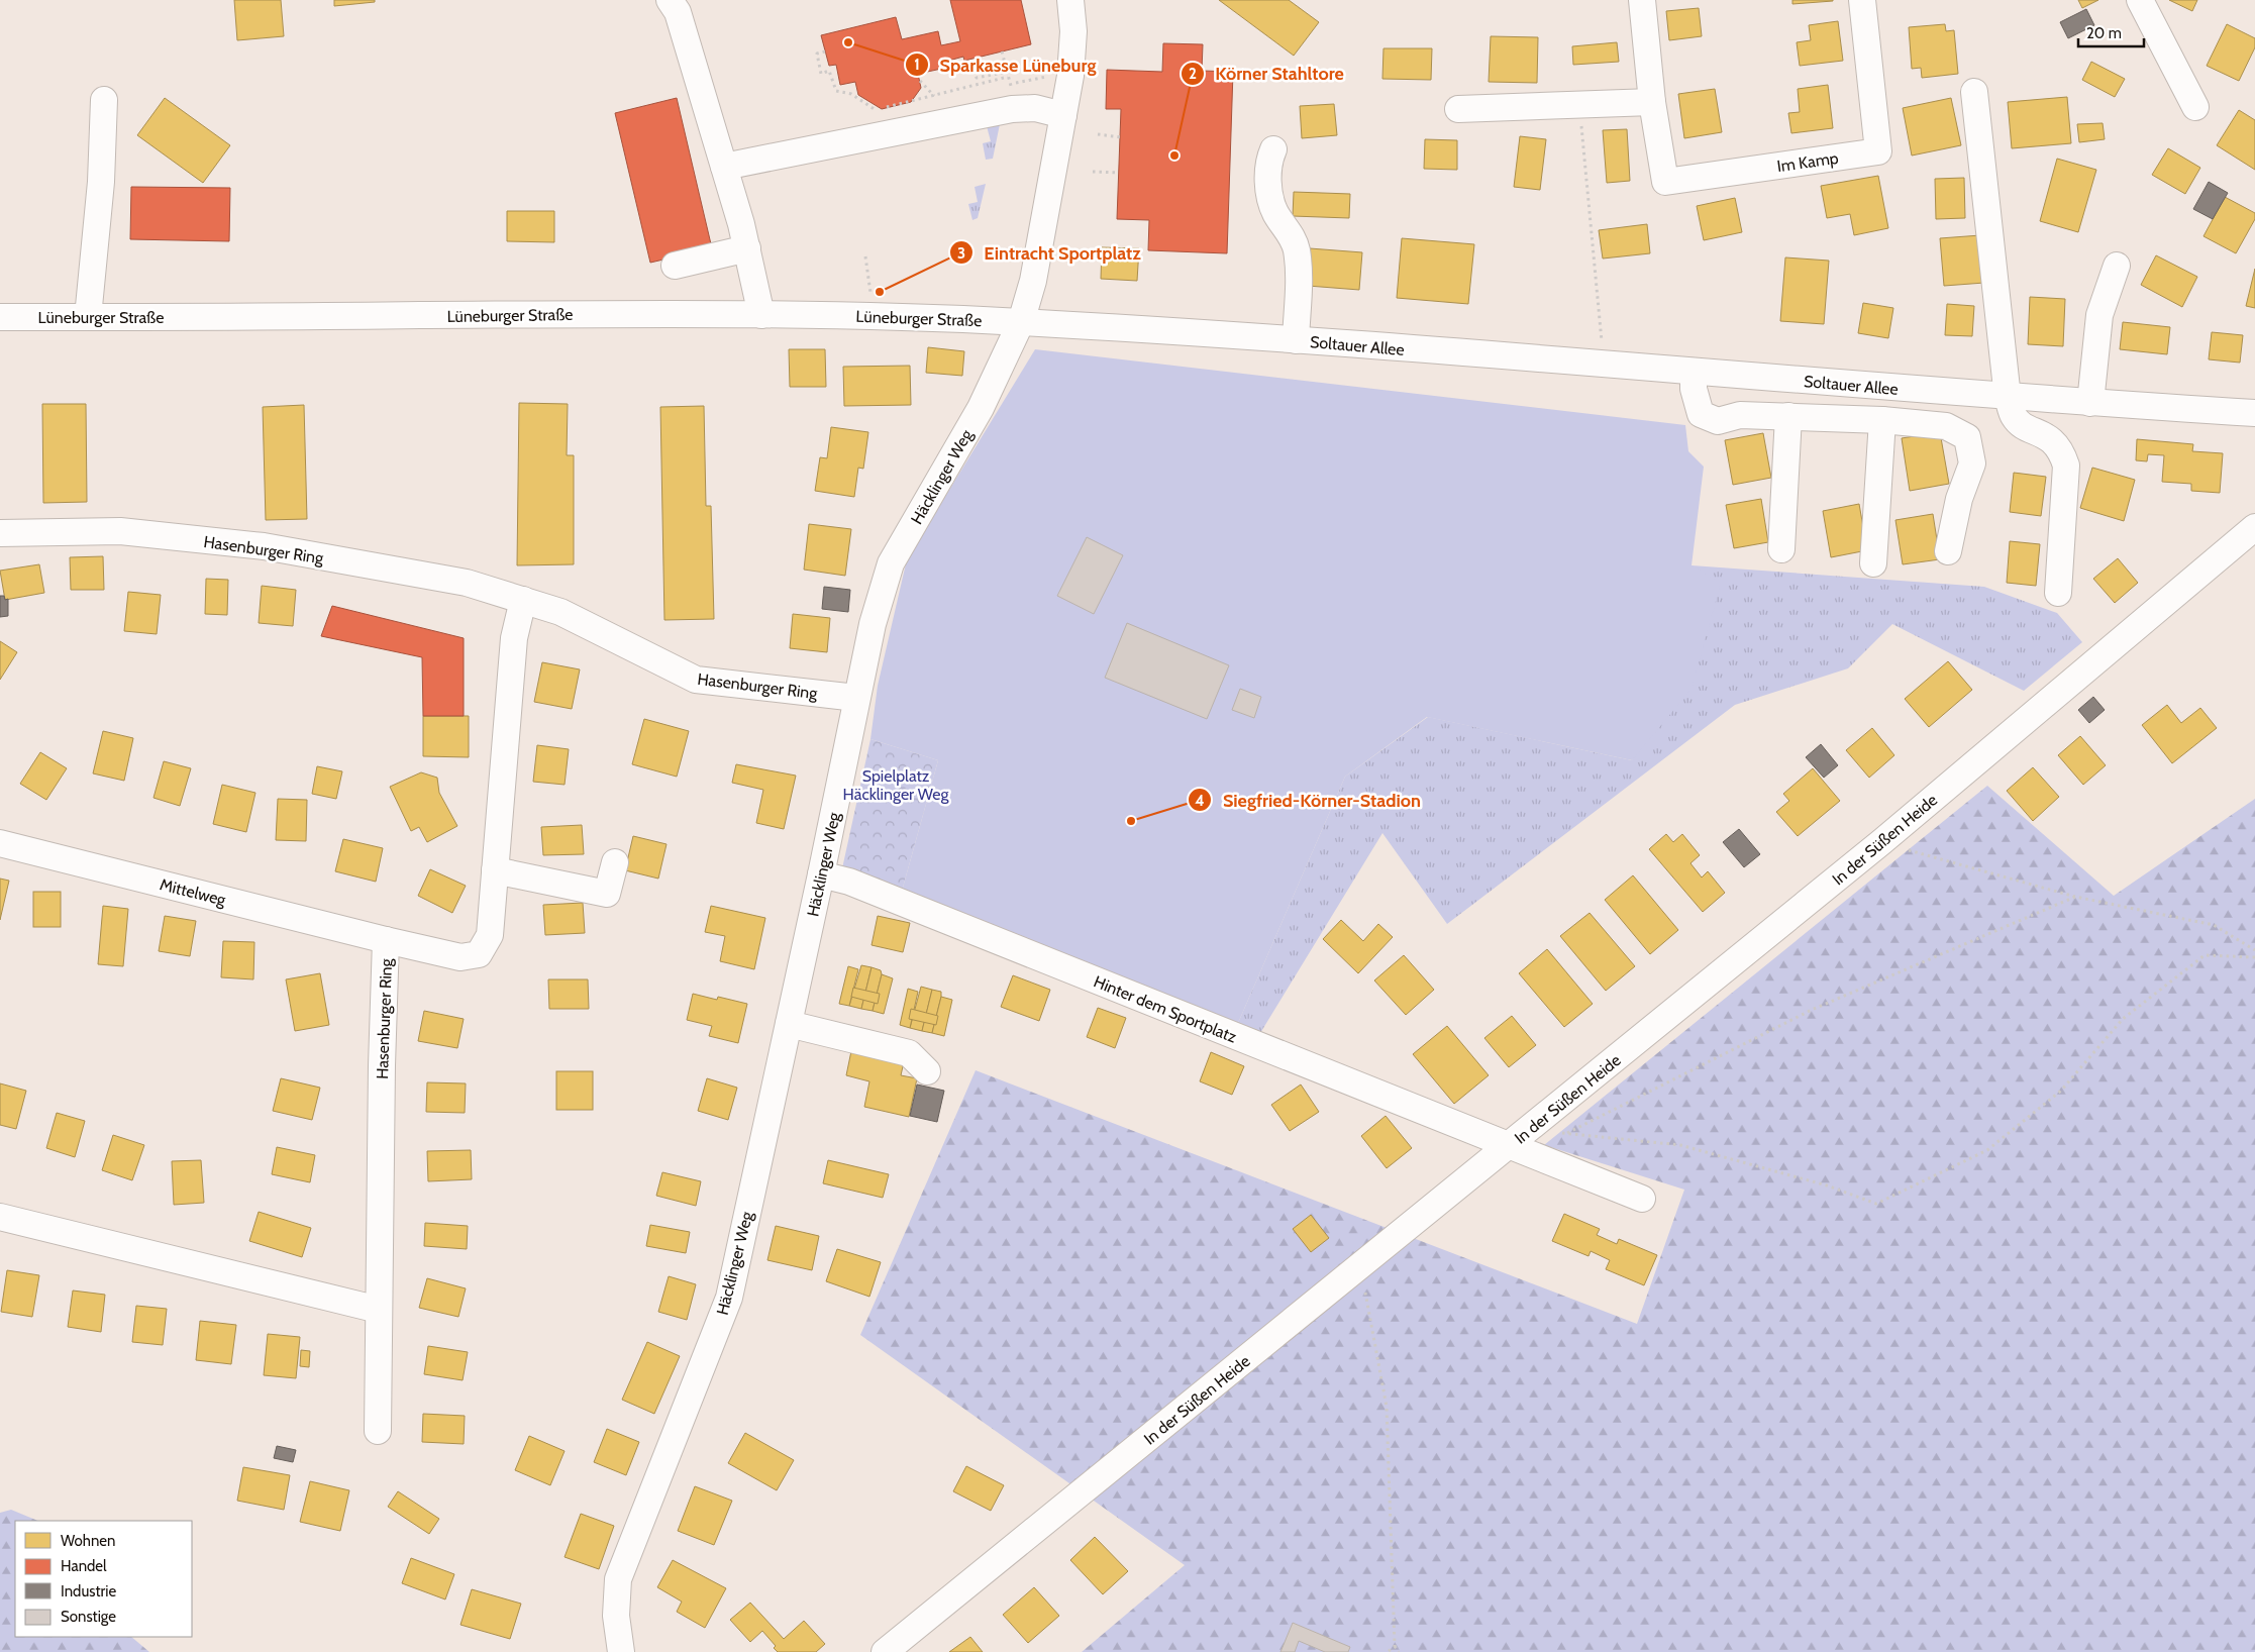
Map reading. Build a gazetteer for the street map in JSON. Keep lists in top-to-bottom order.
{
  "streets": {
    "street": [
      "Im Kamp",
      "Lüneburger Straße",
      "Soltauer Allee",
      "Häcklinger Weg",
      "Hasenburger Ring",
      "In der Süßen Heide",
      "Mittelweg",
      "Hinter dem Sportplatz"
    ]
  },
  "crossings": [
    ["Lüneburger Straße", "Soltauer Allee"],
    ["Lüneburger Straße", "Häcklinger Weg"],
    ["Soltauer Allee", "Häcklinger Weg"],
    ["Häcklinger Weg", "Hasenburger Ring"],
    ["Häcklinger Weg", "Hinter dem Sportplatz"],
    ["Hasenburger Ring", "Mittelweg"],
    ["In der Süßen Heide", "Hinter dem Sportplatz"]
  ],
  "parks": ["Spielplatz Häcklinger Weg"],
  "places": [
    "Sparkasse Lüneburg",
    "Körner Stahltore",
    "Eintracht Sportplatz",
    "Siegfried-Körner-Stadion"
  ],
  "legend": [
    "Wohnen",
    "Handel",
    "Industrie",
    "Sonstige"
  ],
  "scale_bar": "20 m"
}
